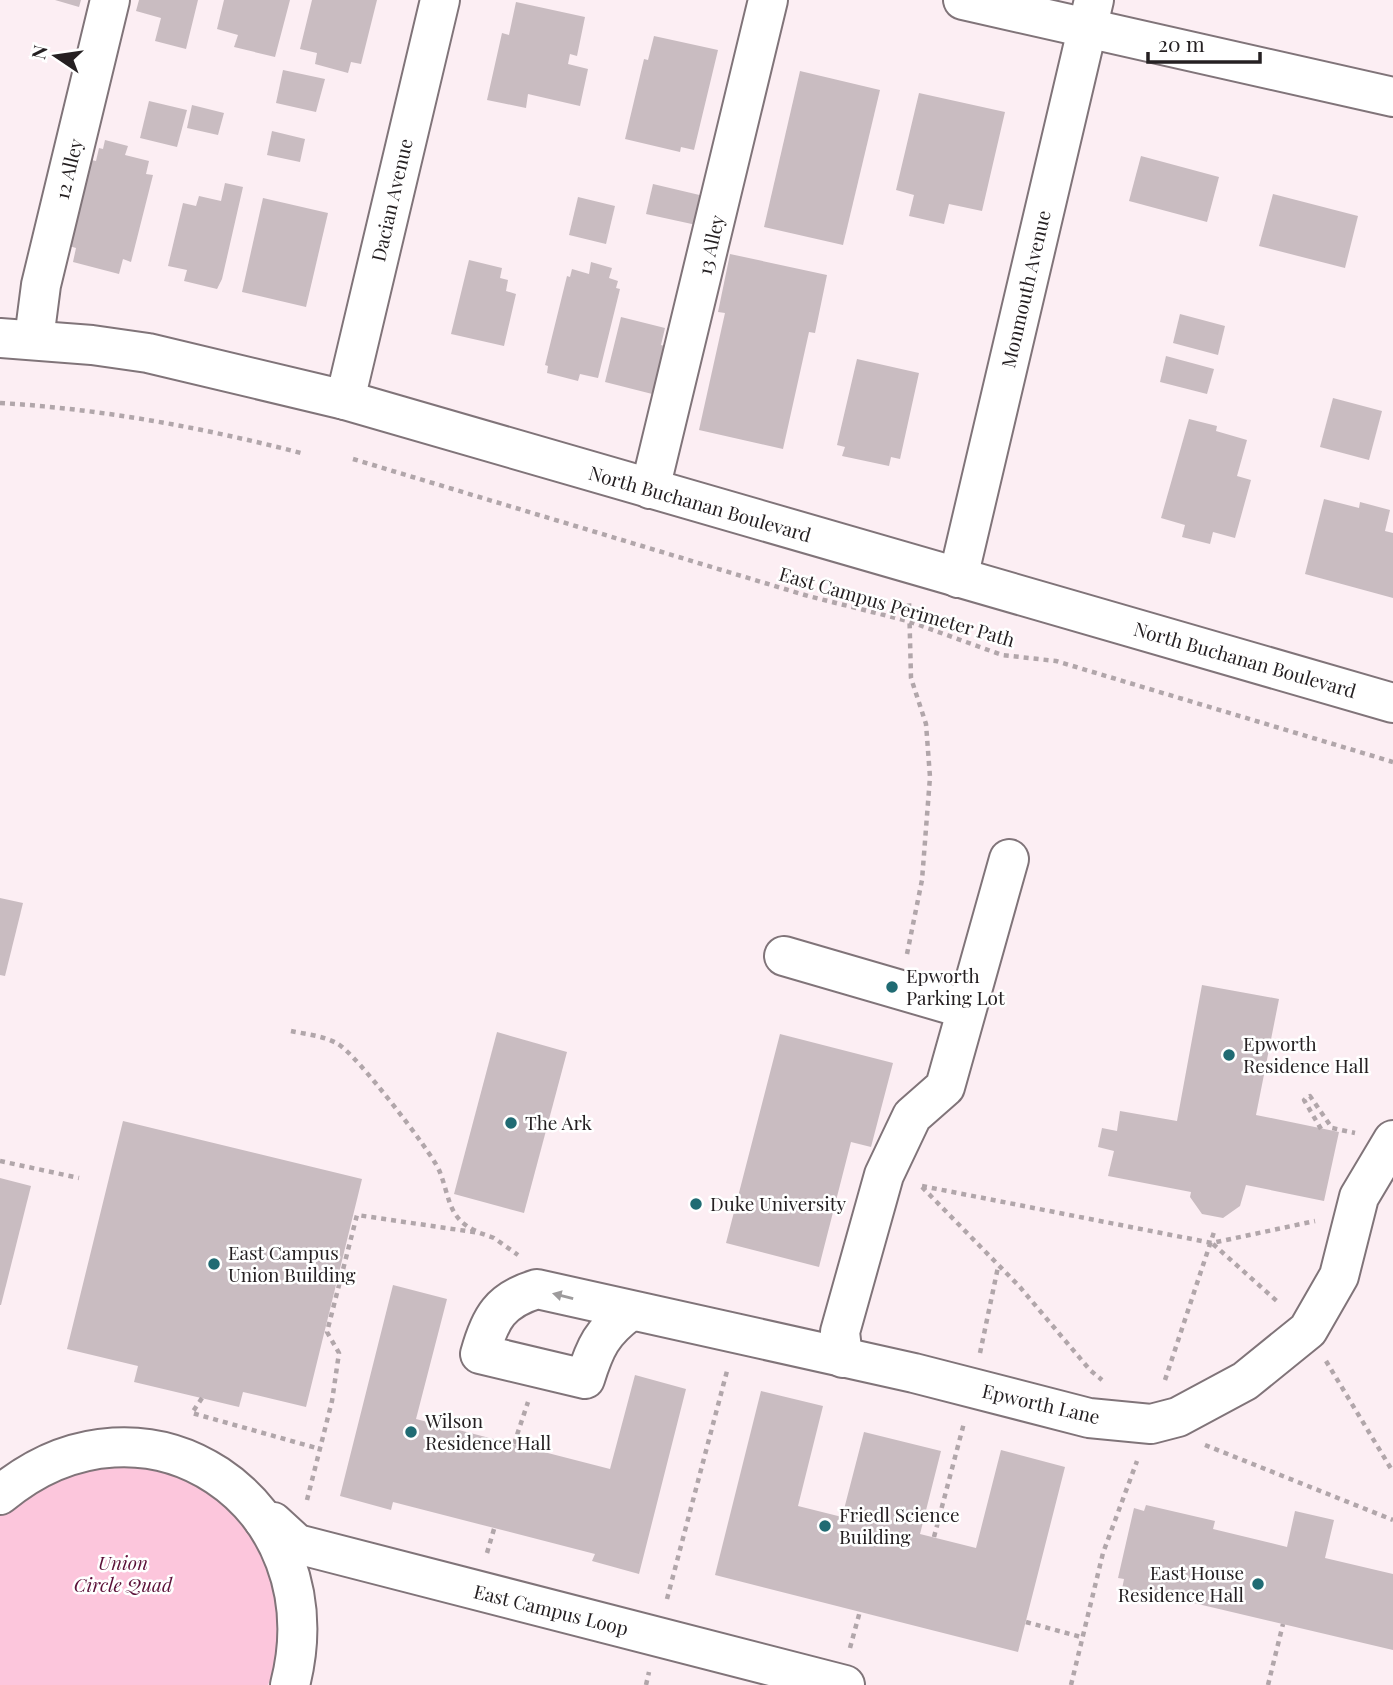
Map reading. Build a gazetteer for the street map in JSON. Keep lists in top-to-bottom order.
{
  "streets": {
    "street": [
      "12 Alley",
      "Dacian Avenue",
      "13 Alley",
      "Monmouth Avenue",
      "North Buchanan Boulevard",
      "Epworth Lane",
      "East Campus Loop"
    ],
    "path": ["East Campus Perimeter Path"]
  },
  "crossings": [
    ["12 Alley", "North Buchanan Boulevard"],
    ["Dacian Avenue", "North Buchanan Boulevard"],
    ["13 Alley", "North Buchanan Boulevard"],
    ["Monmouth Avenue", "North Buchanan Boulevard"]
  ],
  "parks": ["Union Circle Quad"],
  "places": [
    "Epworth Parking Lot",
    "Epworth Residence Hall",
    "The Ark",
    "Duke University",
    "East Campus Union Building",
    "Wilson Residence Hall",
    "Friedl Science Building",
    "East House Residence Hall"
  ],
  "scale_bar": "20 m",
  "north": "left"
}
